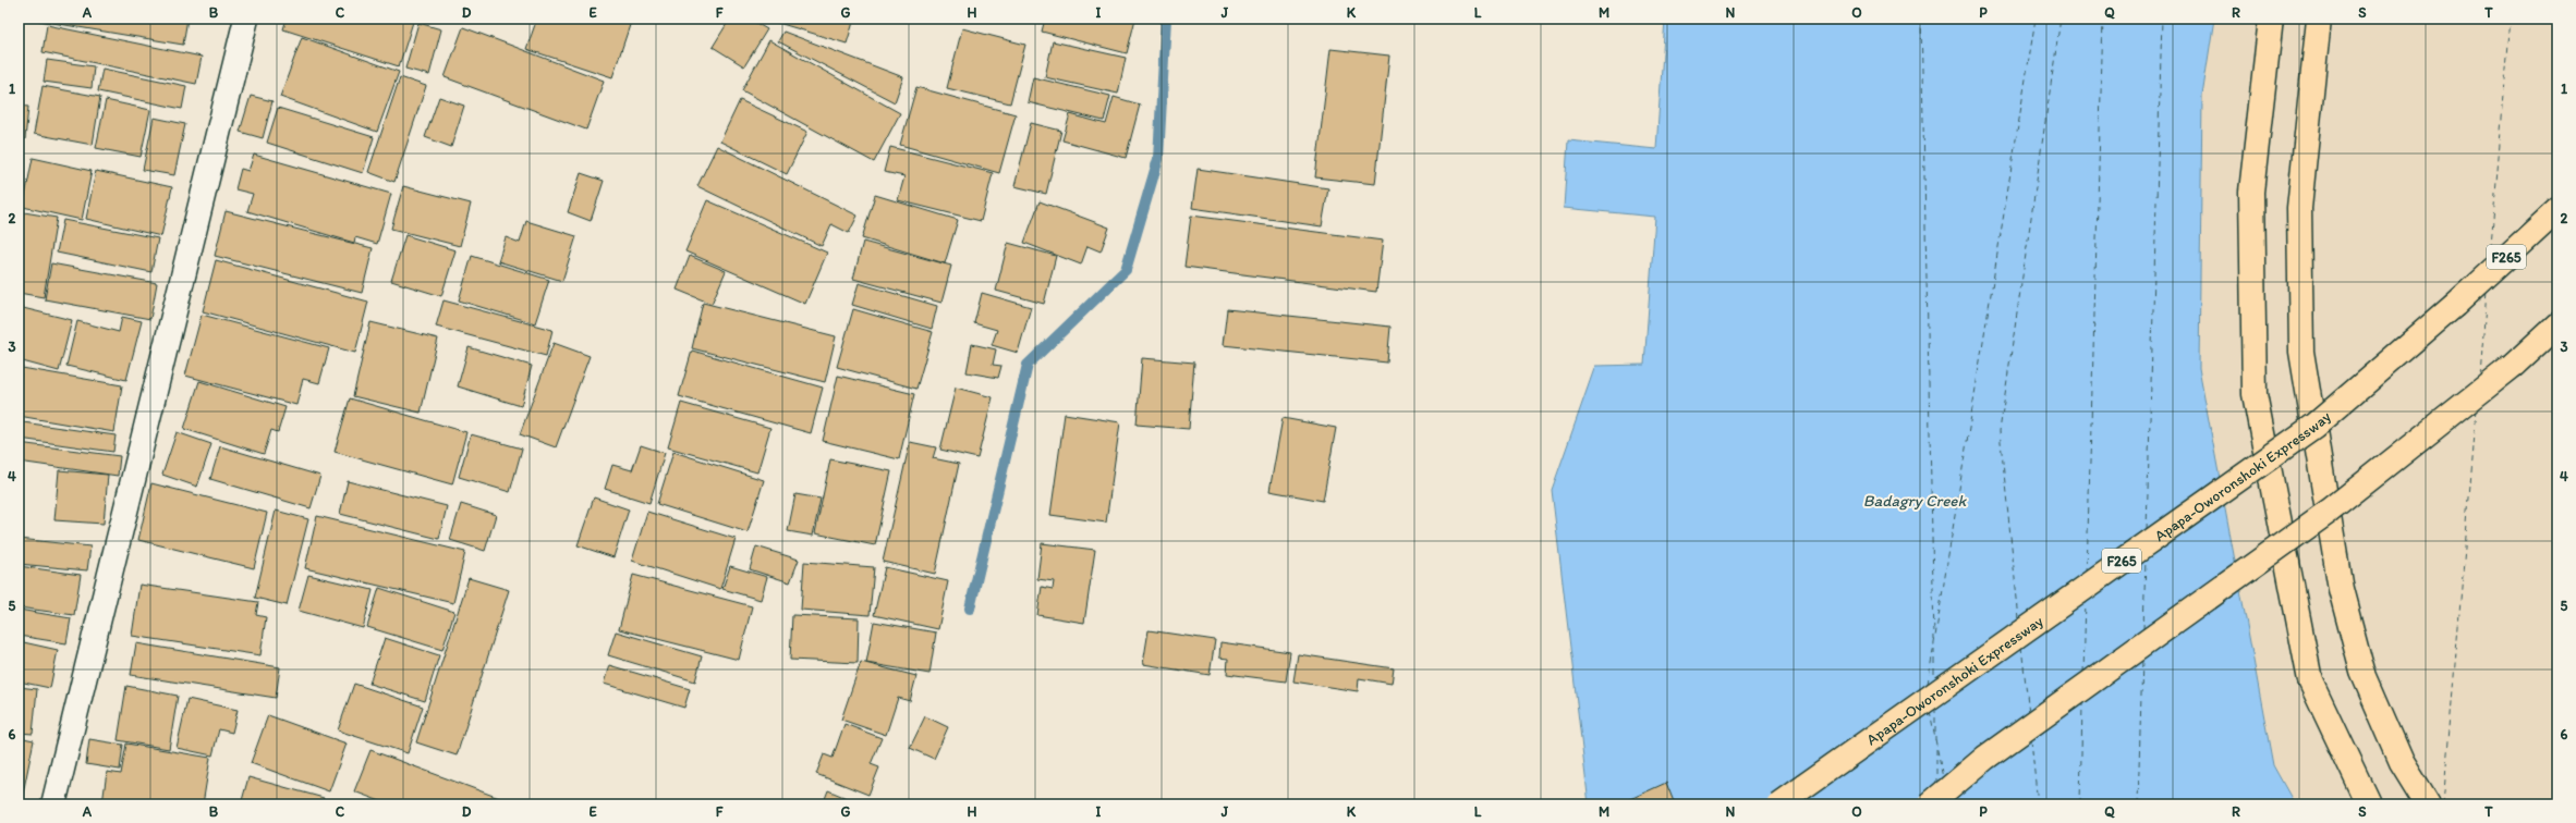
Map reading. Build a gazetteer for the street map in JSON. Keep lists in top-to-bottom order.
{
  "streets": {
    "highway": ["F265", "Apapa-Oworonshoki Expressway"]
  },
  "water": ["Badagry Creek"],
  "grid": {
    "columns": [
      "A",
      "B",
      "C",
      "D",
      "E",
      "F",
      "G",
      "H",
      "I",
      "J",
      "K",
      "L",
      "M",
      "N",
      "O",
      "P",
      "Q",
      "R",
      "S",
      "T"
    ],
    "rows": [
      "1",
      "2",
      "3",
      "4",
      "5",
      "6"
    ]
  }
}
